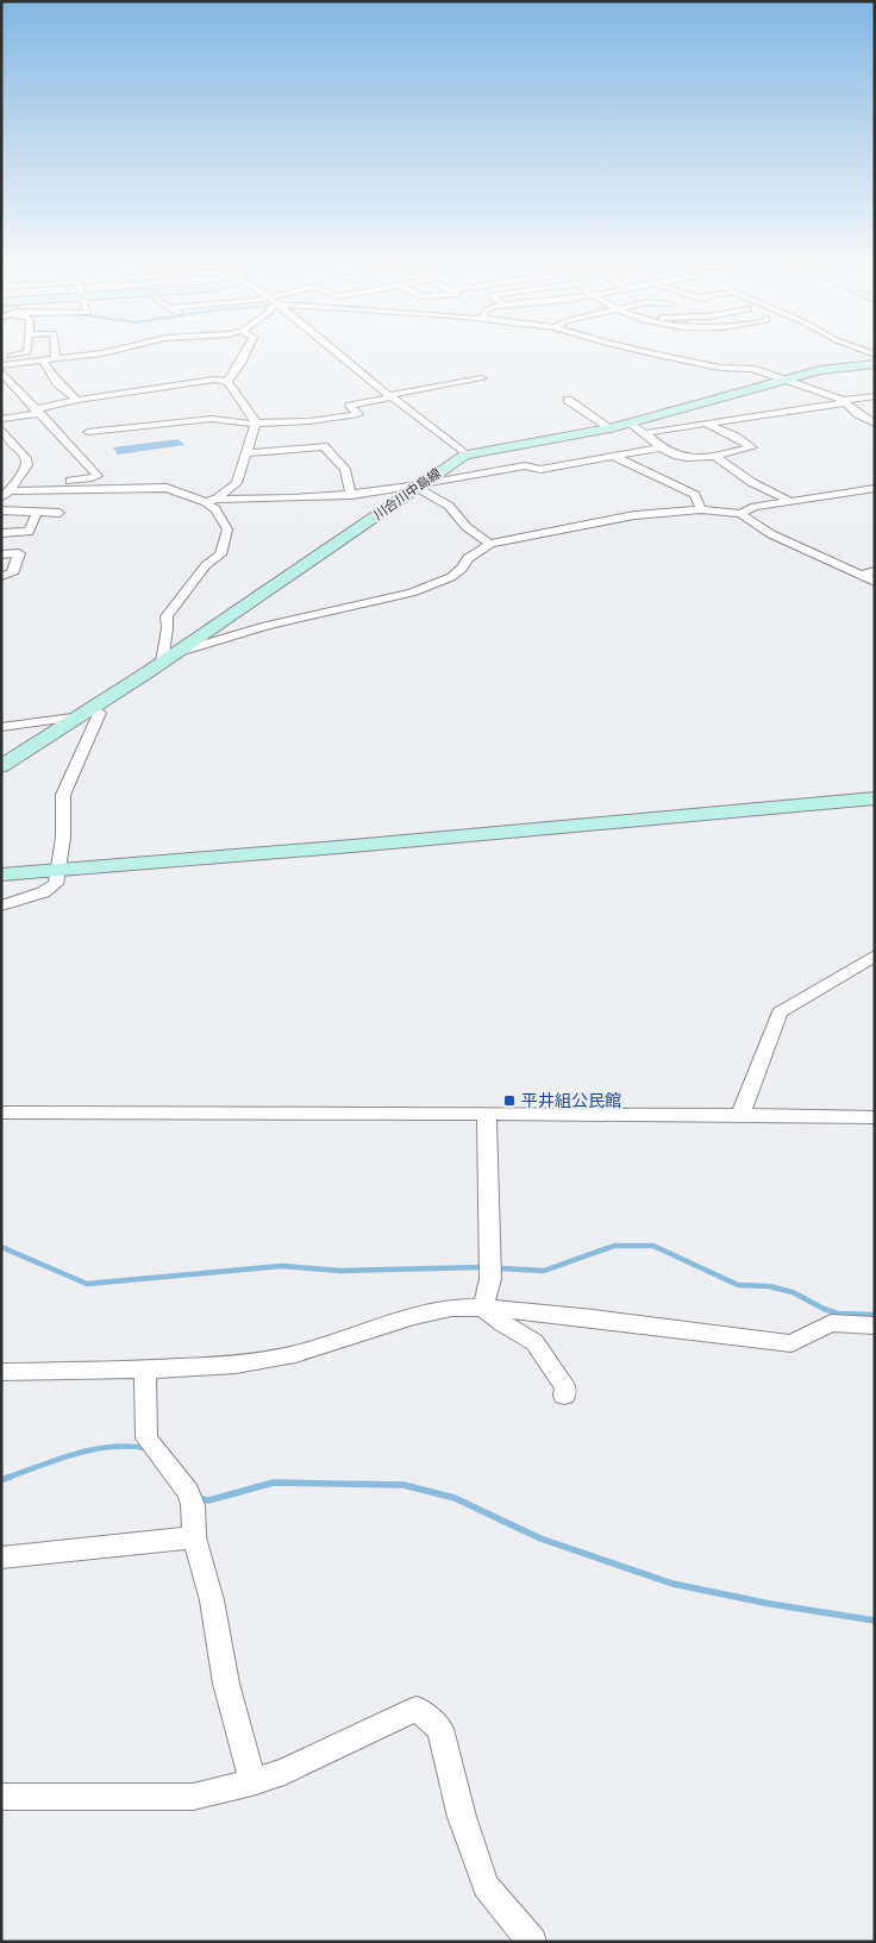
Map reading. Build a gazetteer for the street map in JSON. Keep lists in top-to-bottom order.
{
  "streets": {
    "main road": ["川合川中島線"]
  },
  "places": {
    "transit": ["平井組公民館"]
  }
}
